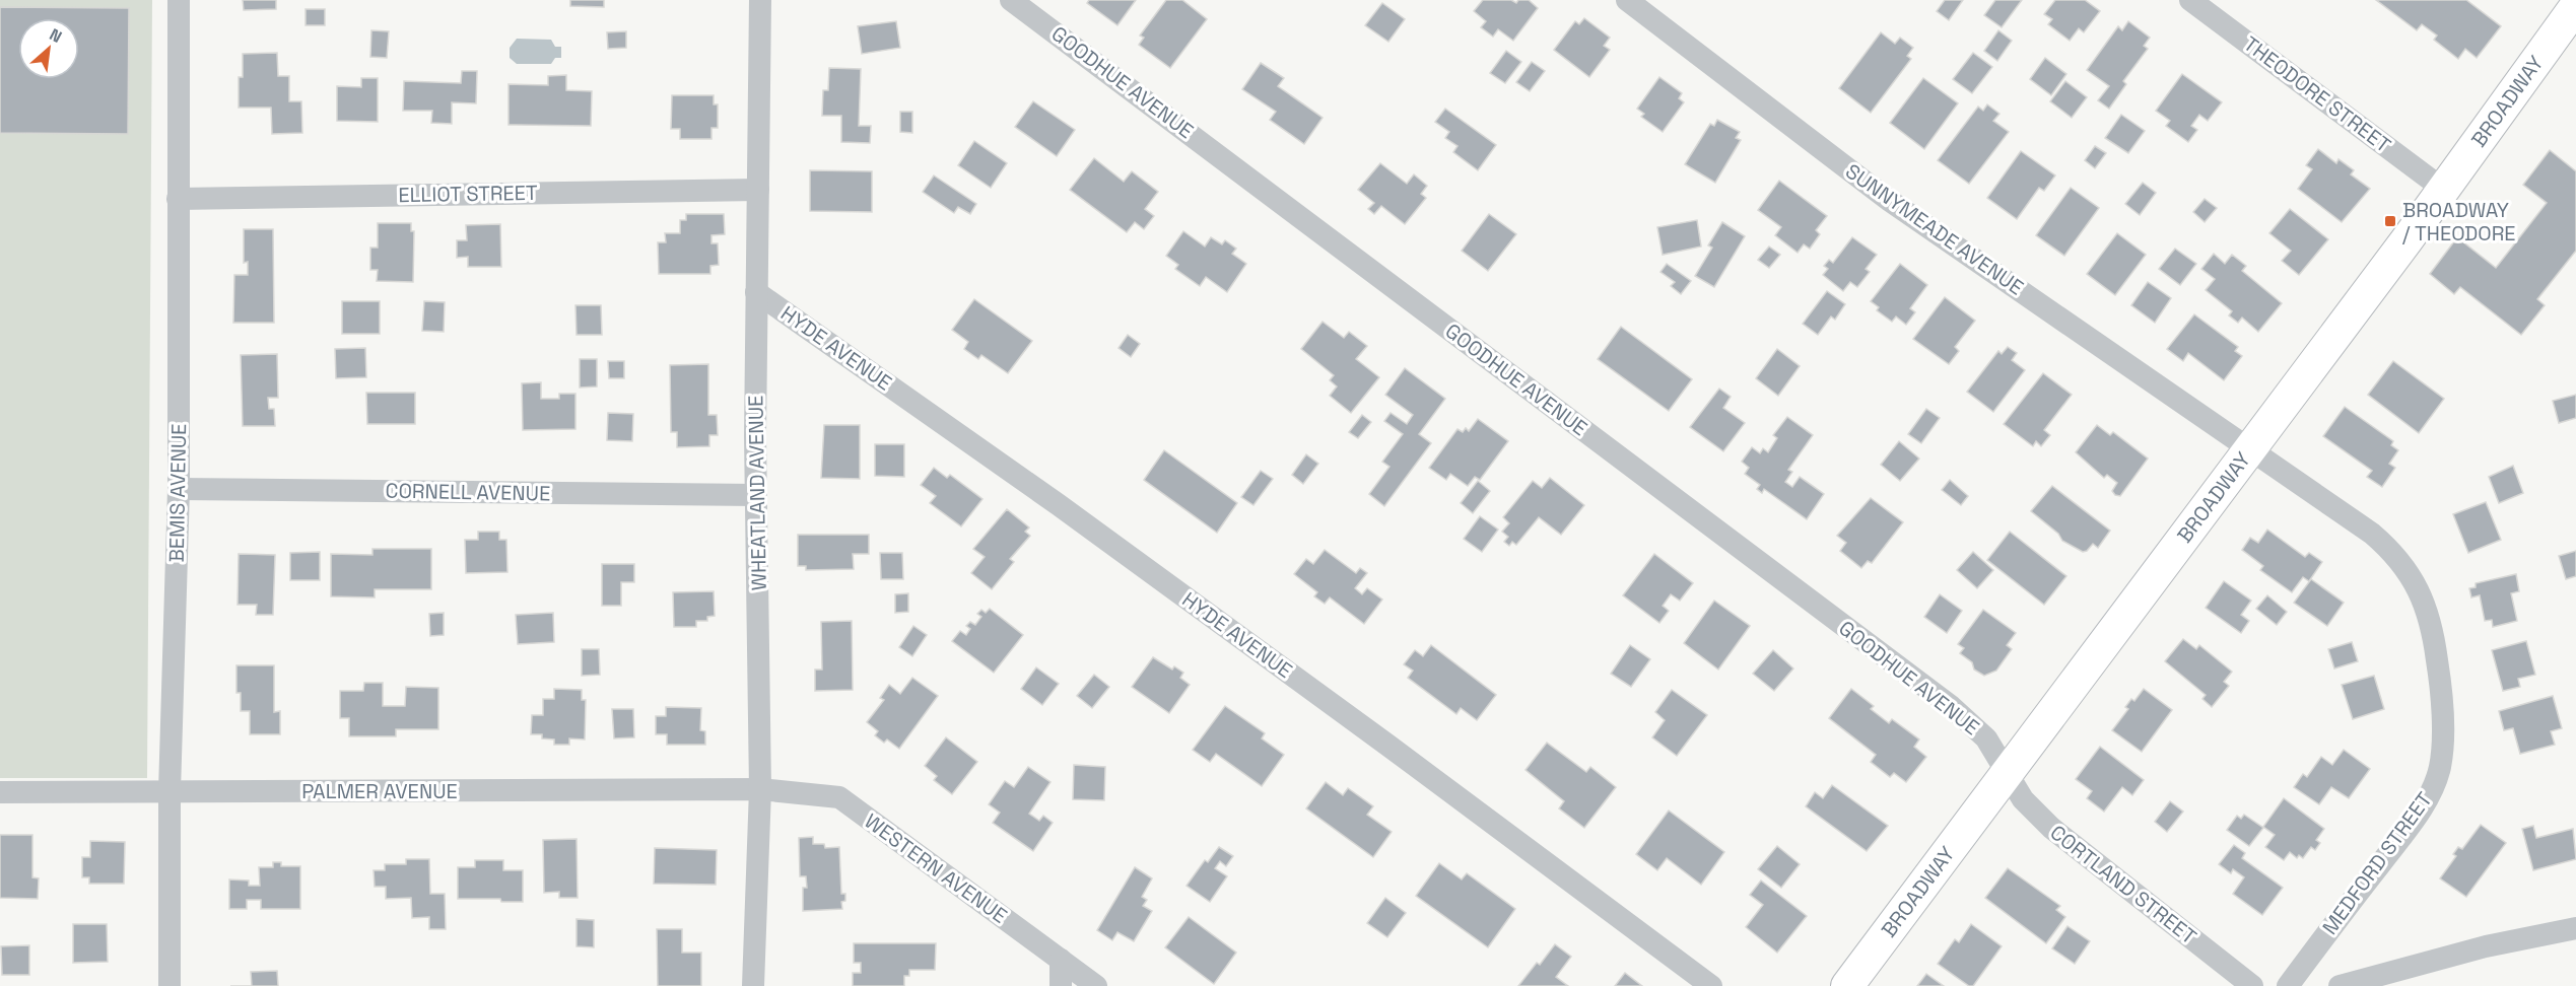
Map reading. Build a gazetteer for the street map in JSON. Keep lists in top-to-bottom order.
{
  "streets": {
    "main road": ["BROADWAY"],
    "street": [
      "GOODHUE AVENUE",
      "THEODORE STREET",
      "ELLIOT STREET",
      "SUNNYMEADE AVENUE",
      "HYDE AVENUE",
      "CORNELL AVENUE",
      "BEMIS AVENUE",
      "WHEATLAND AVENUE",
      "PALMER AVENUE",
      "MEDFORD STREET",
      "WESTERN AVENUE",
      "CORTLAND STREET"
    ]
  },
  "crossings": [
    ["GOODHUE AVENUE", "BROADWAY"],
    ["GOODHUE AVENUE", "CORTLAND STREET"],
    ["THEODORE STREET", "BROADWAY"],
    ["BROADWAY", "SUNNYMEADE AVENUE"],
    ["BROADWAY", "MEDFORD STREET"],
    ["BROADWAY", "CORTLAND STREET"],
    ["ELLIOT STREET", "BEMIS AVENUE"],
    ["ELLIOT STREET", "WHEATLAND AVENUE"],
    ["SUNNYMEADE AVENUE", "MEDFORD STREET"],
    ["HYDE AVENUE", "WHEATLAND AVENUE"],
    ["CORNELL AVENUE", "BEMIS AVENUE"],
    ["CORNELL AVENUE", "WHEATLAND AVENUE"],
    ["BEMIS AVENUE", "PALMER AVENUE"],
    ["WHEATLAND AVENUE", "PALMER AVENUE"],
    ["WHEATLAND AVENUE", "WESTERN AVENUE"],
    ["PALMER AVENUE", "WESTERN AVENUE"]
  ],
  "places": {
    "transit": ["BROADWAY / THEODORE"]
  },
  "north": "top right"
}
